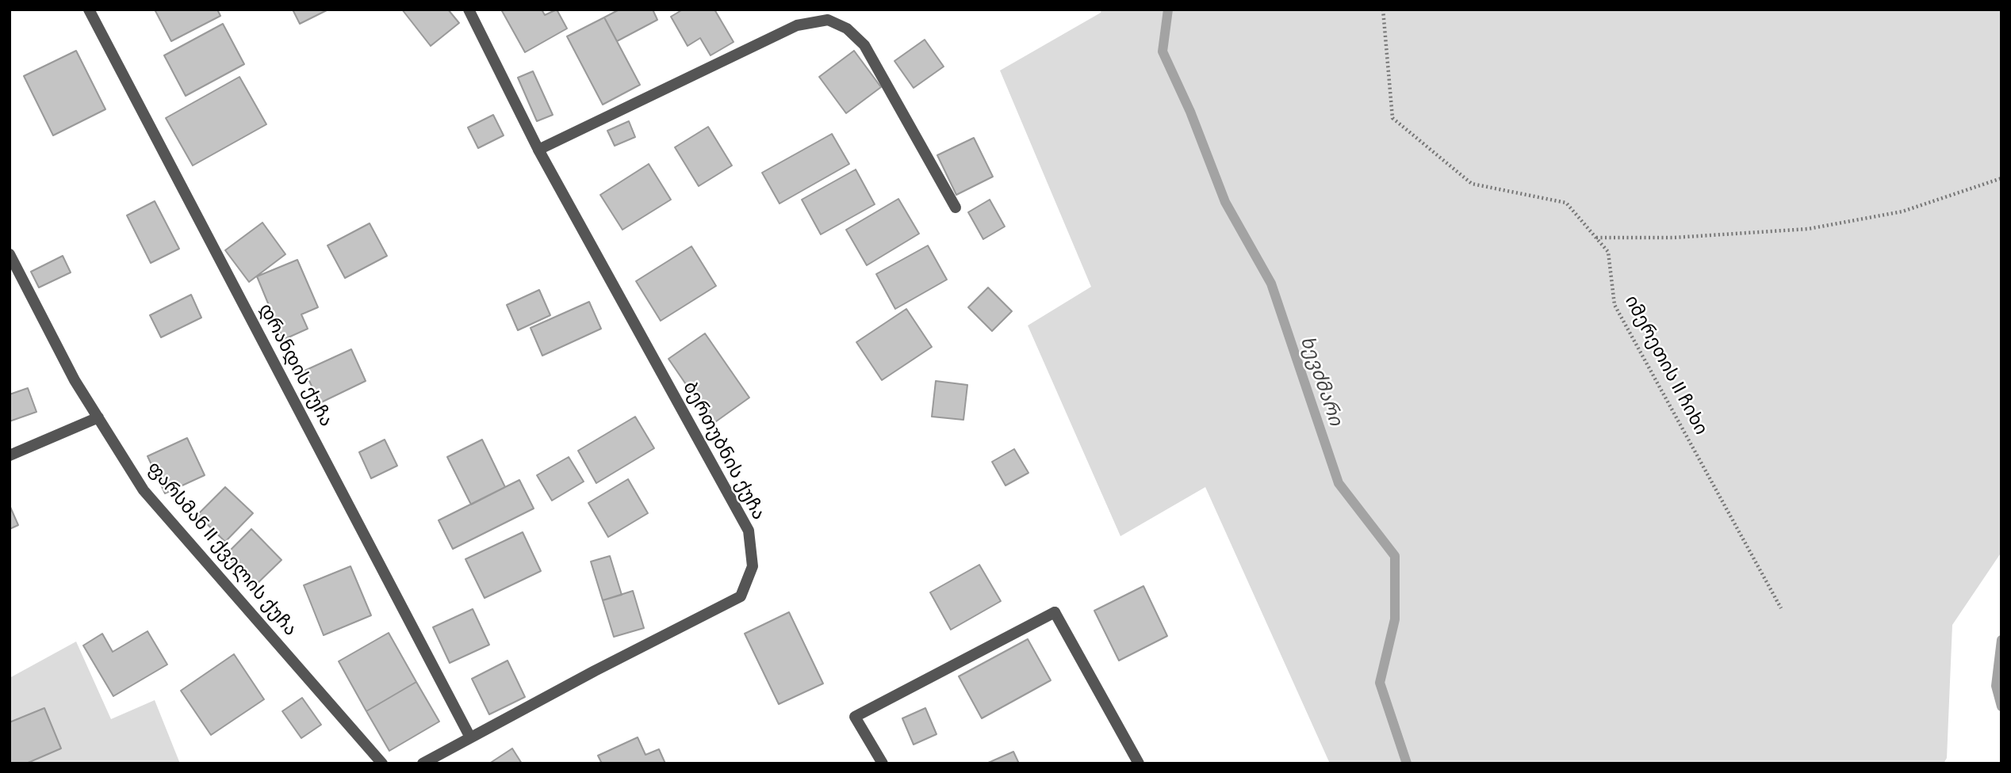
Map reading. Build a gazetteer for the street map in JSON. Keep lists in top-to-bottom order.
{
  "streets": {
    "street": ["დრანდის ქუჩა", "ბერთუბნის ქუჩა", "ფარსმან II ქველის ქუჩა"],
    "path": ["იმერეთის II ჩიხი"]
  },
  "crossings": [
    ["დრანდის ქუჩა", "ბერთუბნის ქუჩა"]
  ],
  "water": ["ხევძმარი"]
}
